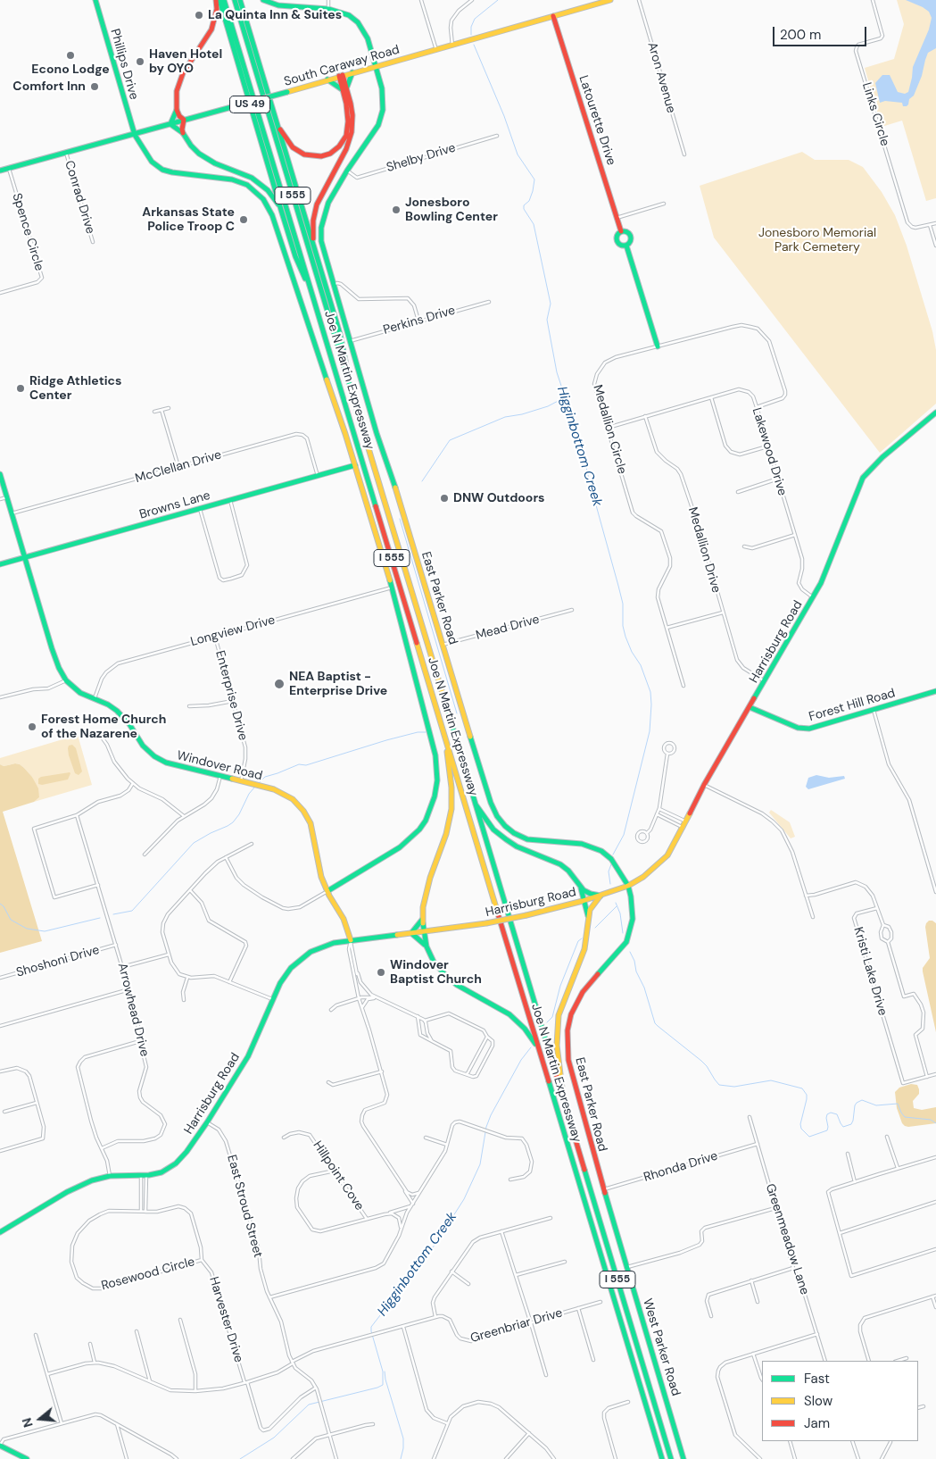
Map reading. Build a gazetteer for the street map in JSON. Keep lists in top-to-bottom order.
{
  "streets": {
    "main road": [
      "Phillips Drive",
      "South Caraway Road",
      "US 49",
      "Latourette Drive",
      "I 555",
      "Joe N Martin Expressway",
      "Browns Lane",
      "East Parker Road",
      "Harrisburg Road",
      "Forest Hill Road",
      "Windover Road",
      "West Parker Road"
    ],
    "street": [
      "Aron Avenue",
      "Links Circle",
      "Shelby Drive",
      "Conrad Drive",
      "Spence Circle",
      "Perkins Drive",
      "Medallion Circle",
      "Lakewood Drive",
      "McClellan Drive",
      "Medallion Drive",
      "Mead Drive",
      "Longview Drive",
      "Enterprise Drive",
      "Shoshoni Drive",
      "Kristi Lake Drive",
      "Arrowhead Drive",
      "Rhonda Drive",
      "Hillpoint Cove",
      "East Stroud Street",
      "Greenmeadow Lane",
      "Rosewood Circle",
      "Harvester Drive",
      "Greenbriar Drive"
    ]
  },
  "crossings": [
    ["Phillips Drive", "South Caraway Road"],
    ["Phillips Drive", "Browns Lane"],
    ["Phillips Drive", "Longview Drive"],
    ["Phillips Drive", "Windover Road"],
    ["South Caraway Road", "Latourette Drive"],
    ["South Caraway Road", "Conrad Drive"],
    ["South Caraway Road", "Spence Circle"],
    ["South Caraway Road", "East Parker Road"],
    ["US 49", "Joe N Martin Expressway"],
    ["Shelby Drive", "East Parker Road"],
    ["Perkins Drive", "East Parker Road"],
    ["Medallion Circle", "Lakewood Drive"],
    ["Lakewood Drive", "Medallion Drive"],
    ["Lakewood Drive", "Harrisburg Road"],
    ["McClellan Drive", "Browns Lane"],
    ["McClellan Drive", "Windover Road"],
    ["Browns Lane", "Windover Road"],
    ["Medallion Drive", "Harrisburg Road"],
    ["East Parker Road", "Mead Drive"],
    ["East Parker Road", "Harrisburg Road"],
    ["East Parker Road", "Rhonda Drive"],
    ["East Parker Road", "West Parker Road"],
    ["Longview Drive", "Enterprise Drive"],
    ["Longview Drive", "Windover Road"],
    ["Harrisburg Road", "Forest Hill Road"],
    ["Harrisburg Road", "Windover Road"],
    ["Harrisburg Road", "East Stroud Street"],
    ["Enterprise Drive", "Windover Road"],
    ["Shoshoni Drive", "Arrowhead Drive"],
    ["Rhonda Drive", "Greenmeadow Lane"],
    ["Rhonda Drive", "West Parker Road"],
    ["Rosewood Circle", "Harvester Drive"]
  ],
  "water": ["Higginbottom Creek"],
  "parks": ["Jonesboro Memorial Park Cemetery"],
  "places": [
    "La Quinta Inn & Suites",
    "Econo Lodge",
    "Haven Hotel by OYO",
    "Comfort Inn",
    "Jonesboro Bowling Center",
    "Arkansas State Police Troop C",
    "Ridge Athletics Center",
    "DNW Outdoors",
    "NEA Baptist - Enterprise Drive",
    "Forest Home Church of the Nazarene",
    "Windover Baptist Church"
  ],
  "legend": ["Fast", "Slow", "Jam"],
  "scale_bar": "200 m",
  "north": "left"
}
